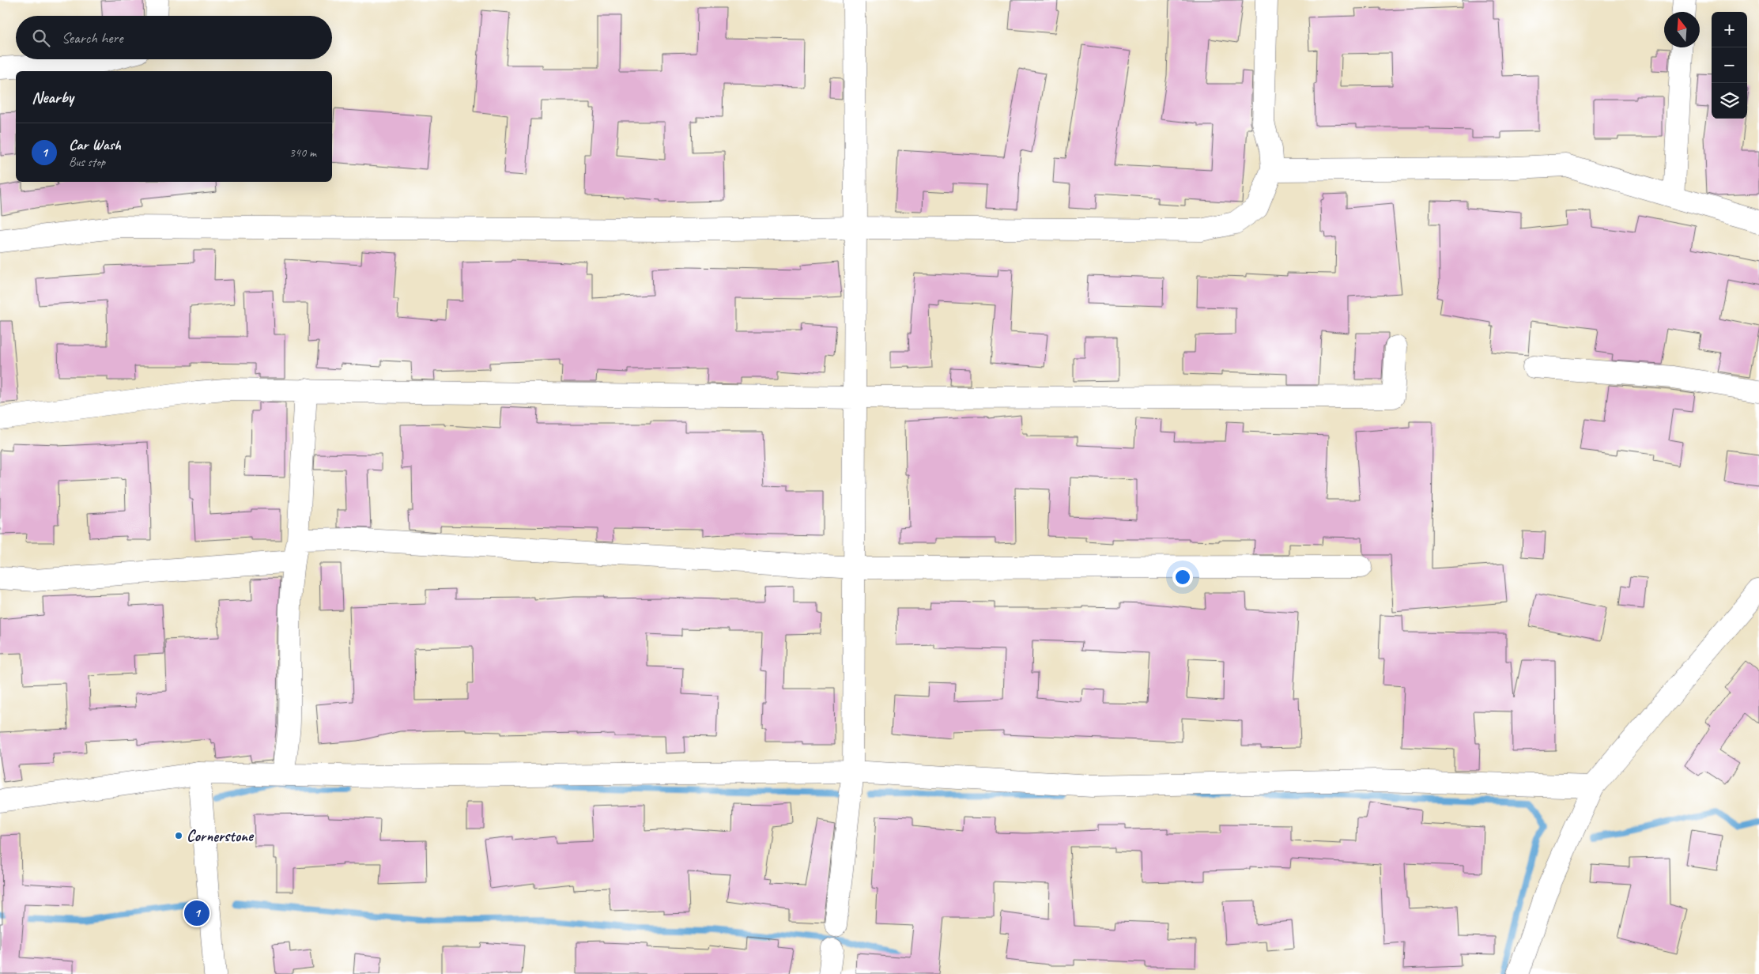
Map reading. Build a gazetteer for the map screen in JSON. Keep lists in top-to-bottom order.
{
  "places": ["Cornerstone"],
  "north": "top",
  "page": {
    "map_buttons": ["+", "−"],
    "search": "Search here",
    "heading": "Nearby",
    "list": [
      {
        "mark": "1",
        "name": "Car Wash",
        "note": "Bus stop",
        "value": "340 m"
      }
    ],
    "pins": "1"
  }
}
